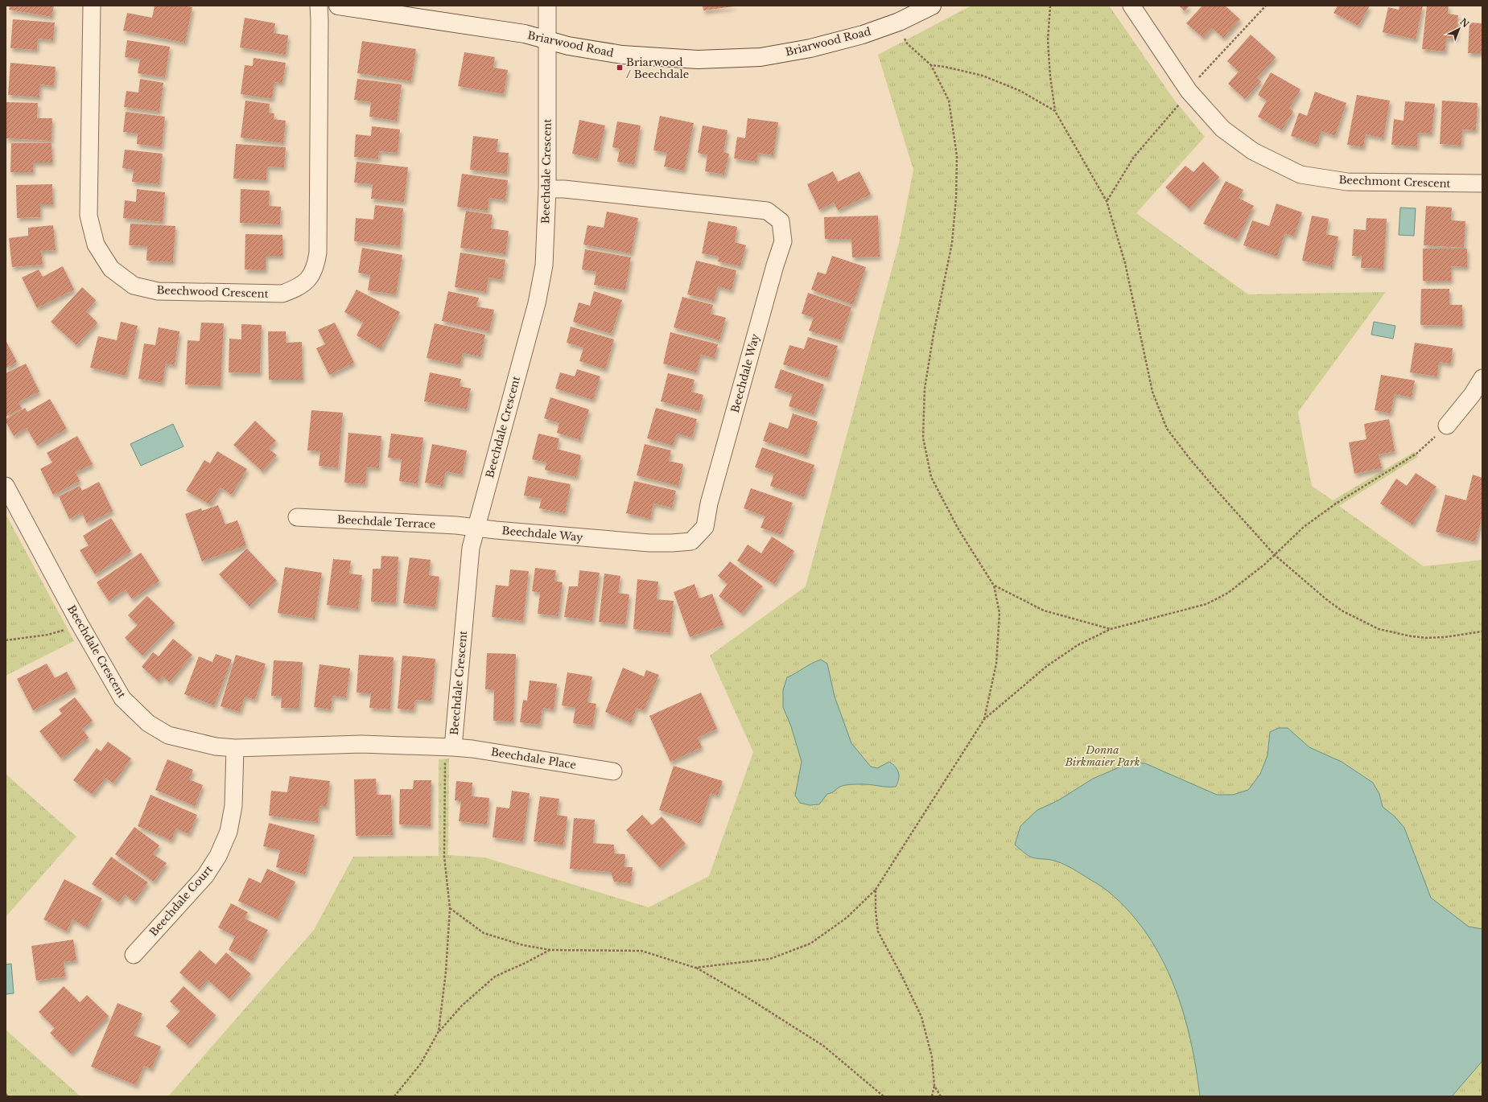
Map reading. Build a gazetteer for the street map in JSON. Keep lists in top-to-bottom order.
{
  "streets": {
    "street": [
      "Briarwood Road",
      "Beechdale Crescent",
      "Beechmont Crescent",
      "Beechwood Crescent",
      "Beechdale Way",
      "Beechdale Terrace",
      "Beechdale Place",
      "Beechdale Court"
    ]
  },
  "crossings": [
    ["Briarwood Road", "Beechdale Crescent"],
    ["Beechdale Crescent", "Beechdale Way"],
    ["Beechdale Crescent", "Beechdale Terrace"],
    ["Beechdale Crescent", "Beechdale Place"],
    ["Beechdale Crescent", "Beechdale Court"],
    ["Beechdale Way", "Beechdale Terrace"]
  ],
  "parks": ["Donna Birkmaier Park"],
  "places": {
    "transit": ["Briarwood / Beechdale"]
  },
  "north": "top right"
}
